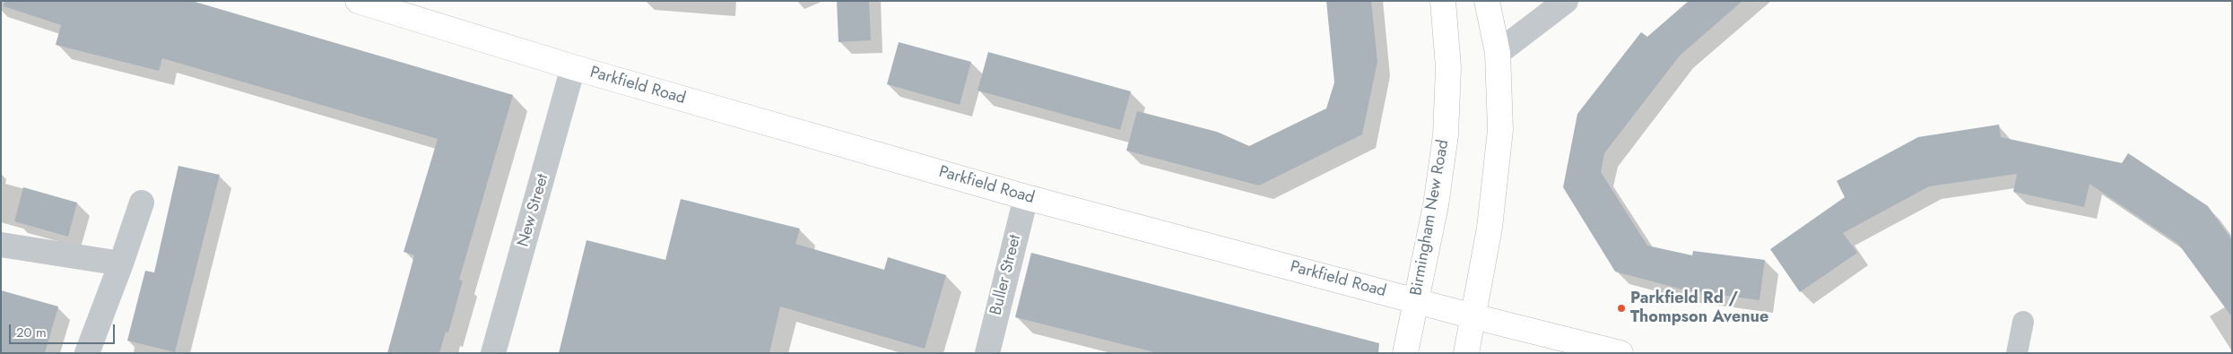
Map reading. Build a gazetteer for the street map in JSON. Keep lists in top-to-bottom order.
{
  "streets": {
    "main road": ["Parkfield Road", "Birmingham New Road"],
    "street": ["New Street", "Buller Street"]
  },
  "crossings": [
    ["Parkfield Road", "New Street"],
    ["Parkfield Road", "Birmingham New Road"],
    ["Parkfield Road", "Buller Street"]
  ],
  "places": ["Parkfield Rd / Thompson Avenue"],
  "scale_bar": "20 m"
}
